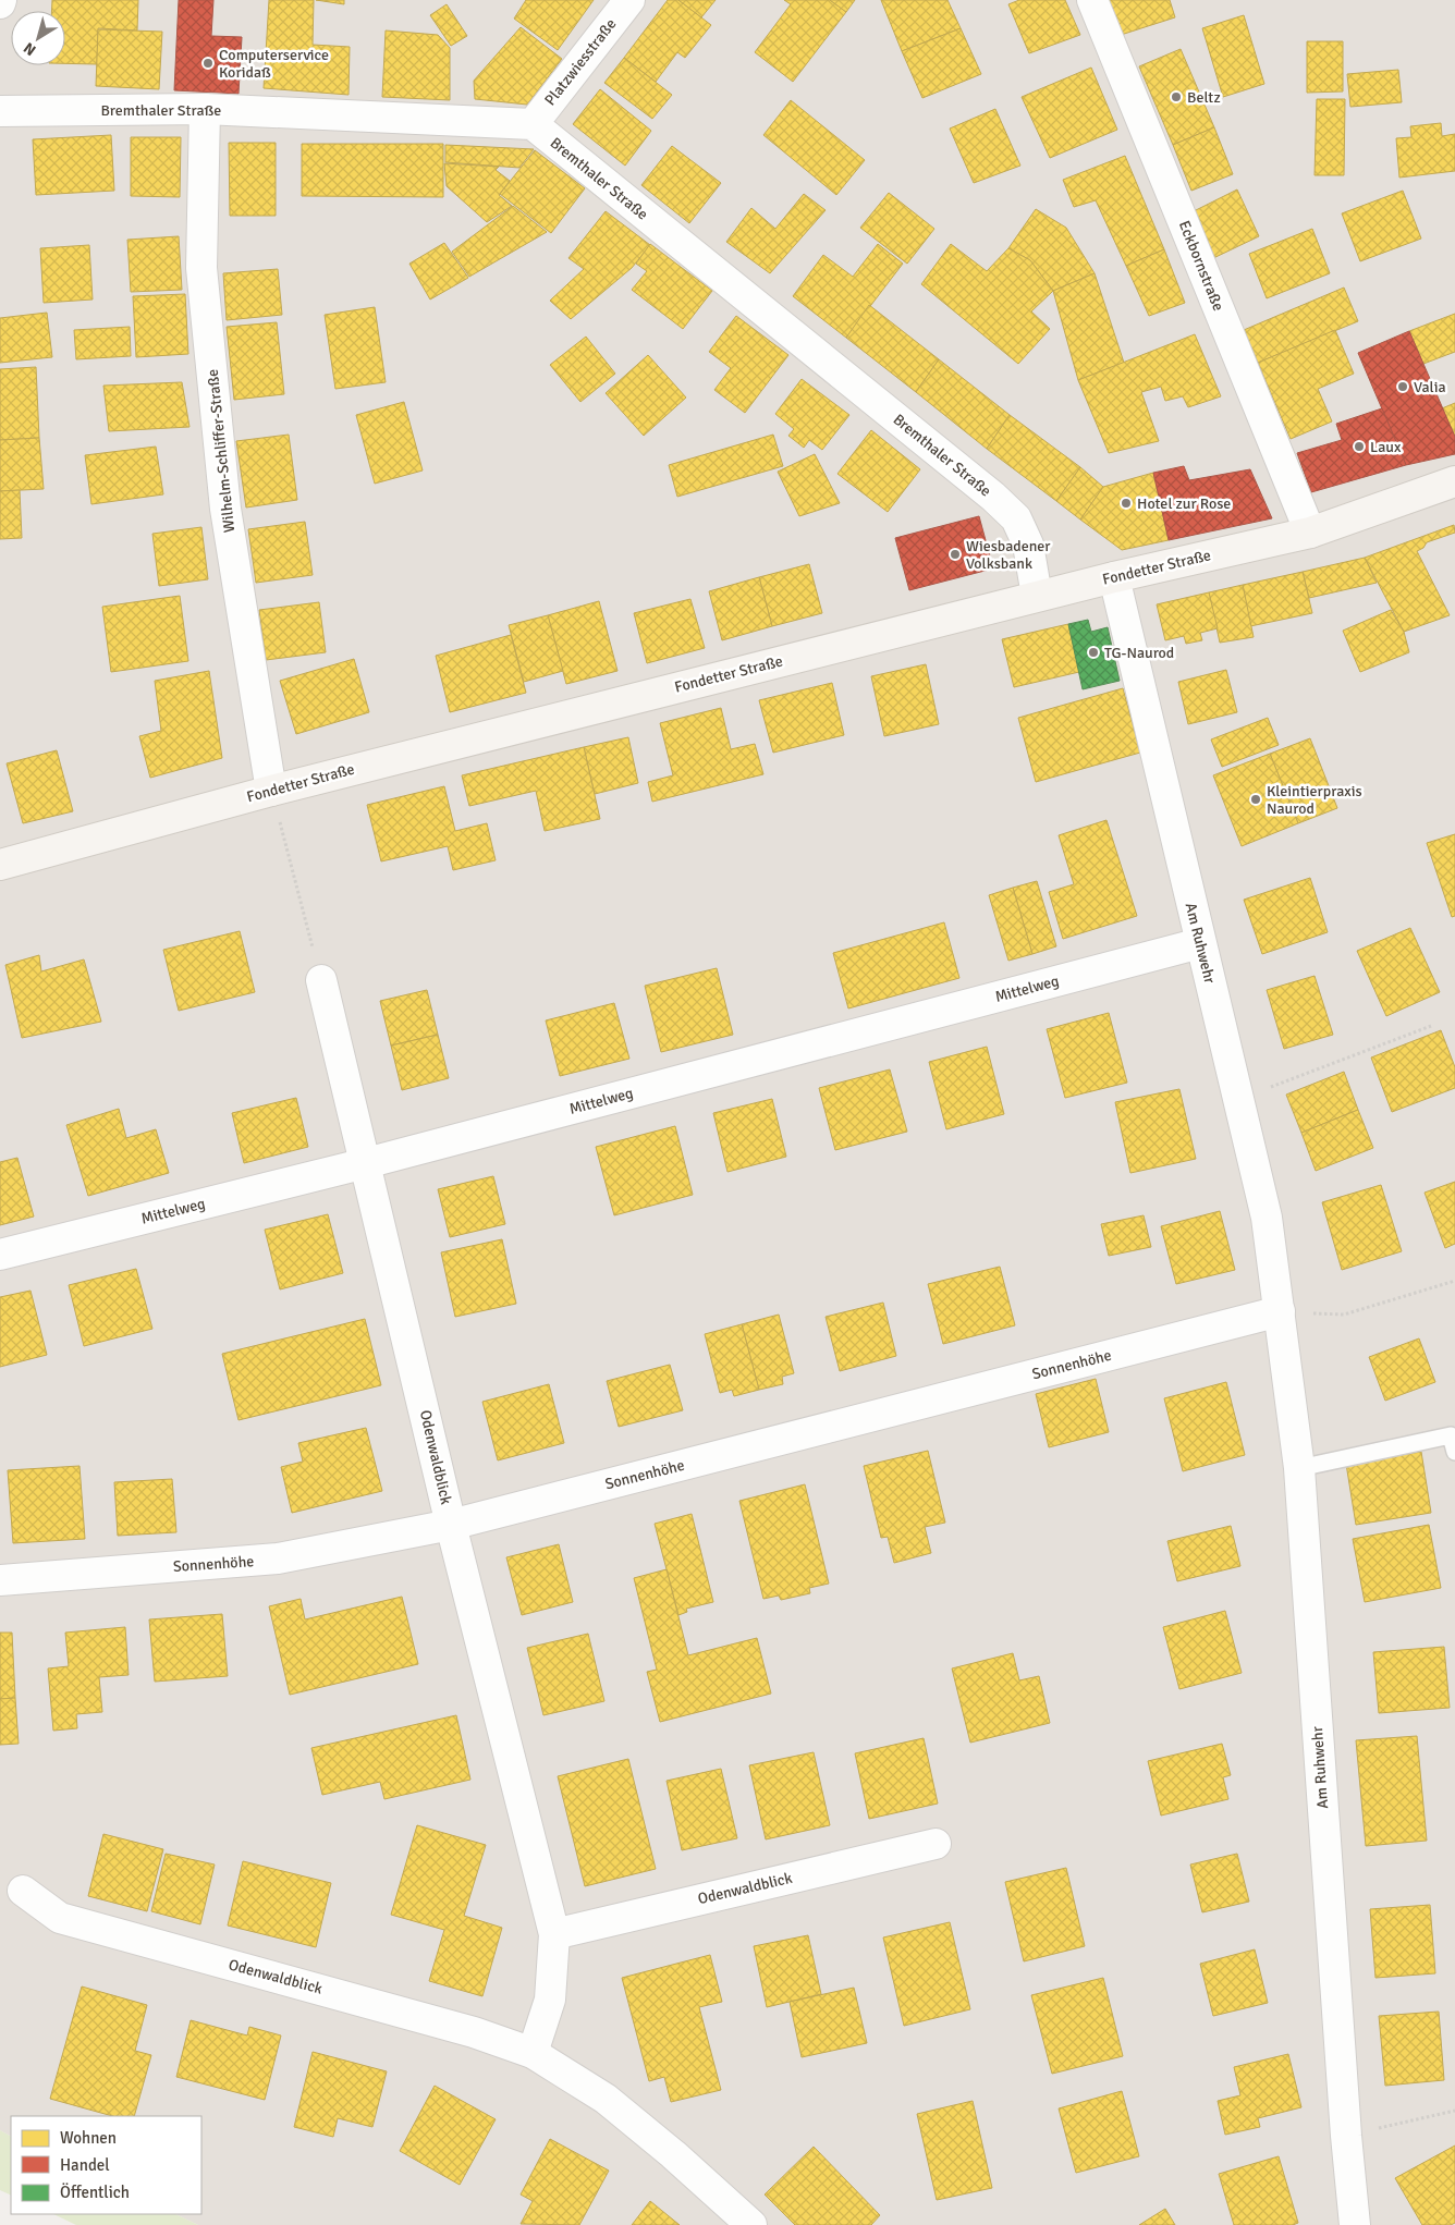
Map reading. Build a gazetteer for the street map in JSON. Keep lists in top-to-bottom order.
{
  "streets": {
    "street": [
      "Platzwiesstraße",
      "Bremthaler Straße",
      "Eckbornstraße",
      "Wilhelm-Schliffer-Straße",
      "Fondetter Straße",
      "Am Ruhwehr",
      "Mittelweg",
      "Sonnenhöhe",
      "Odenwaldblick"
    ]
  },
  "crossings": [
    ["Platzwiesstraße", "Bremthaler Straße"],
    ["Bremthaler Straße", "Wilhelm-Schliffer-Straße"],
    ["Bremthaler Straße", "Fondetter Straße"],
    ["Eckbornstraße", "Fondetter Straße"],
    ["Wilhelm-Schliffer-Straße", "Fondetter Straße"],
    ["Fondetter Straße", "Am Ruhwehr"],
    ["Am Ruhwehr", "Mittelweg"],
    ["Am Ruhwehr", "Sonnenhöhe"],
    ["Mittelweg", "Odenwaldblick"],
    ["Sonnenhöhe", "Odenwaldblick"]
  ],
  "places": [
    "Computerservice Koridaß",
    "Beltz",
    "Valia",
    "Laux",
    "Hotel zur Rose",
    "Wiesbadener Volksbank",
    "TG-Naurod",
    "Kleintierpraxis Naurod"
  ],
  "legend": ["Wohnen", "Handel", "Öffentlich"],
  "north": "bottom left"
}
